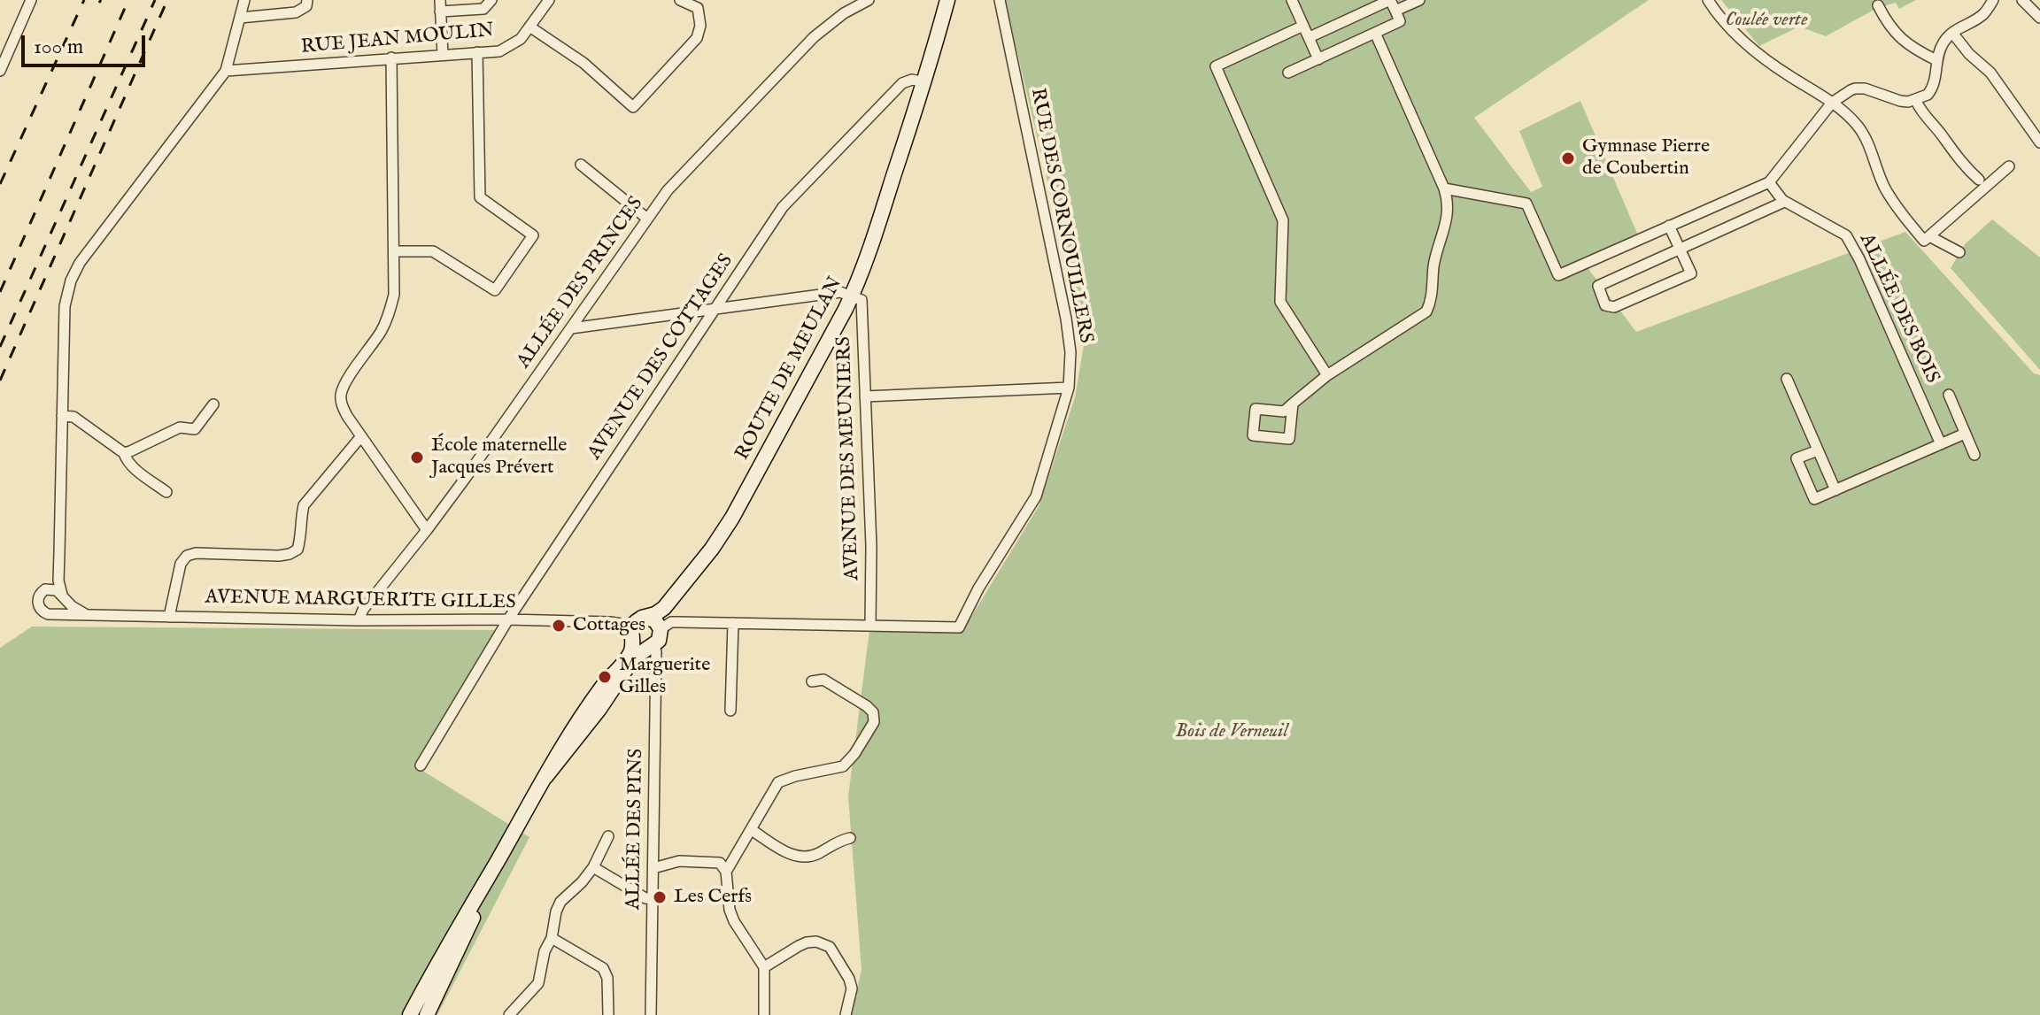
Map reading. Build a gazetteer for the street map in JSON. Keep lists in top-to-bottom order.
{
  "streets": {
    "main road": ["ROUTE DE MEULAN"],
    "street": [
      "RUE JEAN MOULIN",
      "RUE DES CORNOUILLERS",
      "ALLÉE DES PRINCES",
      "ALLÉE DES BOIS",
      "AVENUE DES COTTAGES",
      "AVENUE DES MEUNIERS",
      "AVENUE MARGUERITE GILLES",
      "ALLÉE DES PINS"
    ]
  },
  "crossings": [
    ["RUE DES CORNOUILLERS", "AVENUE DES MEUNIERS"],
    ["ALLÉE DES PRINCES", "AVENUE MARGUERITE GILLES"],
    ["AVENUE DES COTTAGES", "ROUTE DE MEULAN"],
    ["AVENUE DES COTTAGES", "AVENUE MARGUERITE GILLES"],
    ["ROUTE DE MEULAN", "AVENUE DES MEUNIERS"],
    ["ROUTE DE MEULAN", "AVENUE MARGUERITE GILLES"],
    ["ROUTE DE MEULAN", "ALLÉE DES PINS"],
    ["AVENUE MARGUERITE GILLES", "ALLÉE DES PINS"]
  ],
  "parks": ["Coulée verte", "Bois de Verneuil"],
  "places": [
    "Gymnase Pierre de Coubertin",
    "École maternelle Jacques Prévert",
    "Cottages",
    "Marguerite Gilles",
    "Les Cerfs"
  ],
  "scale_bar": "100 m"
}
